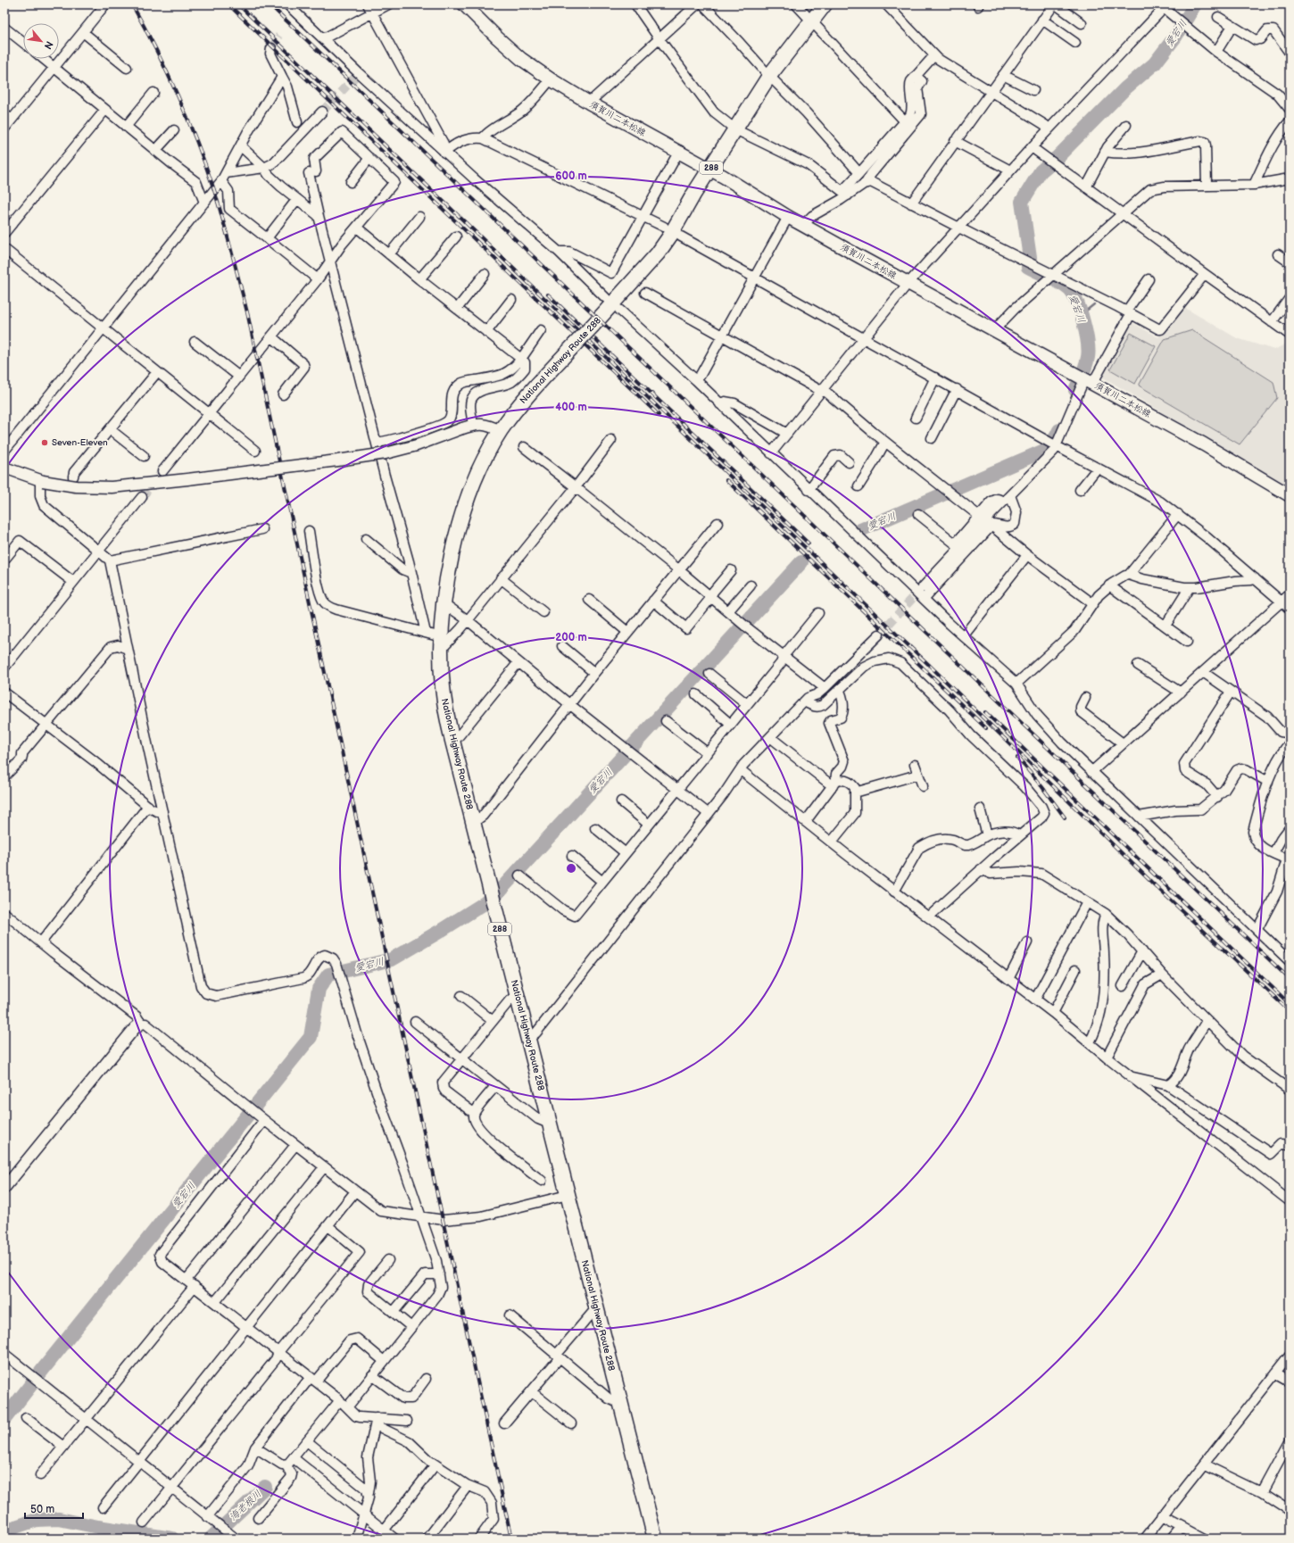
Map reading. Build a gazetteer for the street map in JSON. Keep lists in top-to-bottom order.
{
  "streets": {
    "highway": ["288", "National Highway Route 288"],
    "main road": ["須賀川二本松線"]
  },
  "crossings": [
    ["須賀川二本松線", "National Highway Route 288"]
  ],
  "water": ["愛宕川", "海老根川"],
  "places": ["Seven-Eleven"],
  "scale_bar": "50 m",
  "north": "bottom right",
  "rings": ["600 m", "400 m", "200 m"]
}
